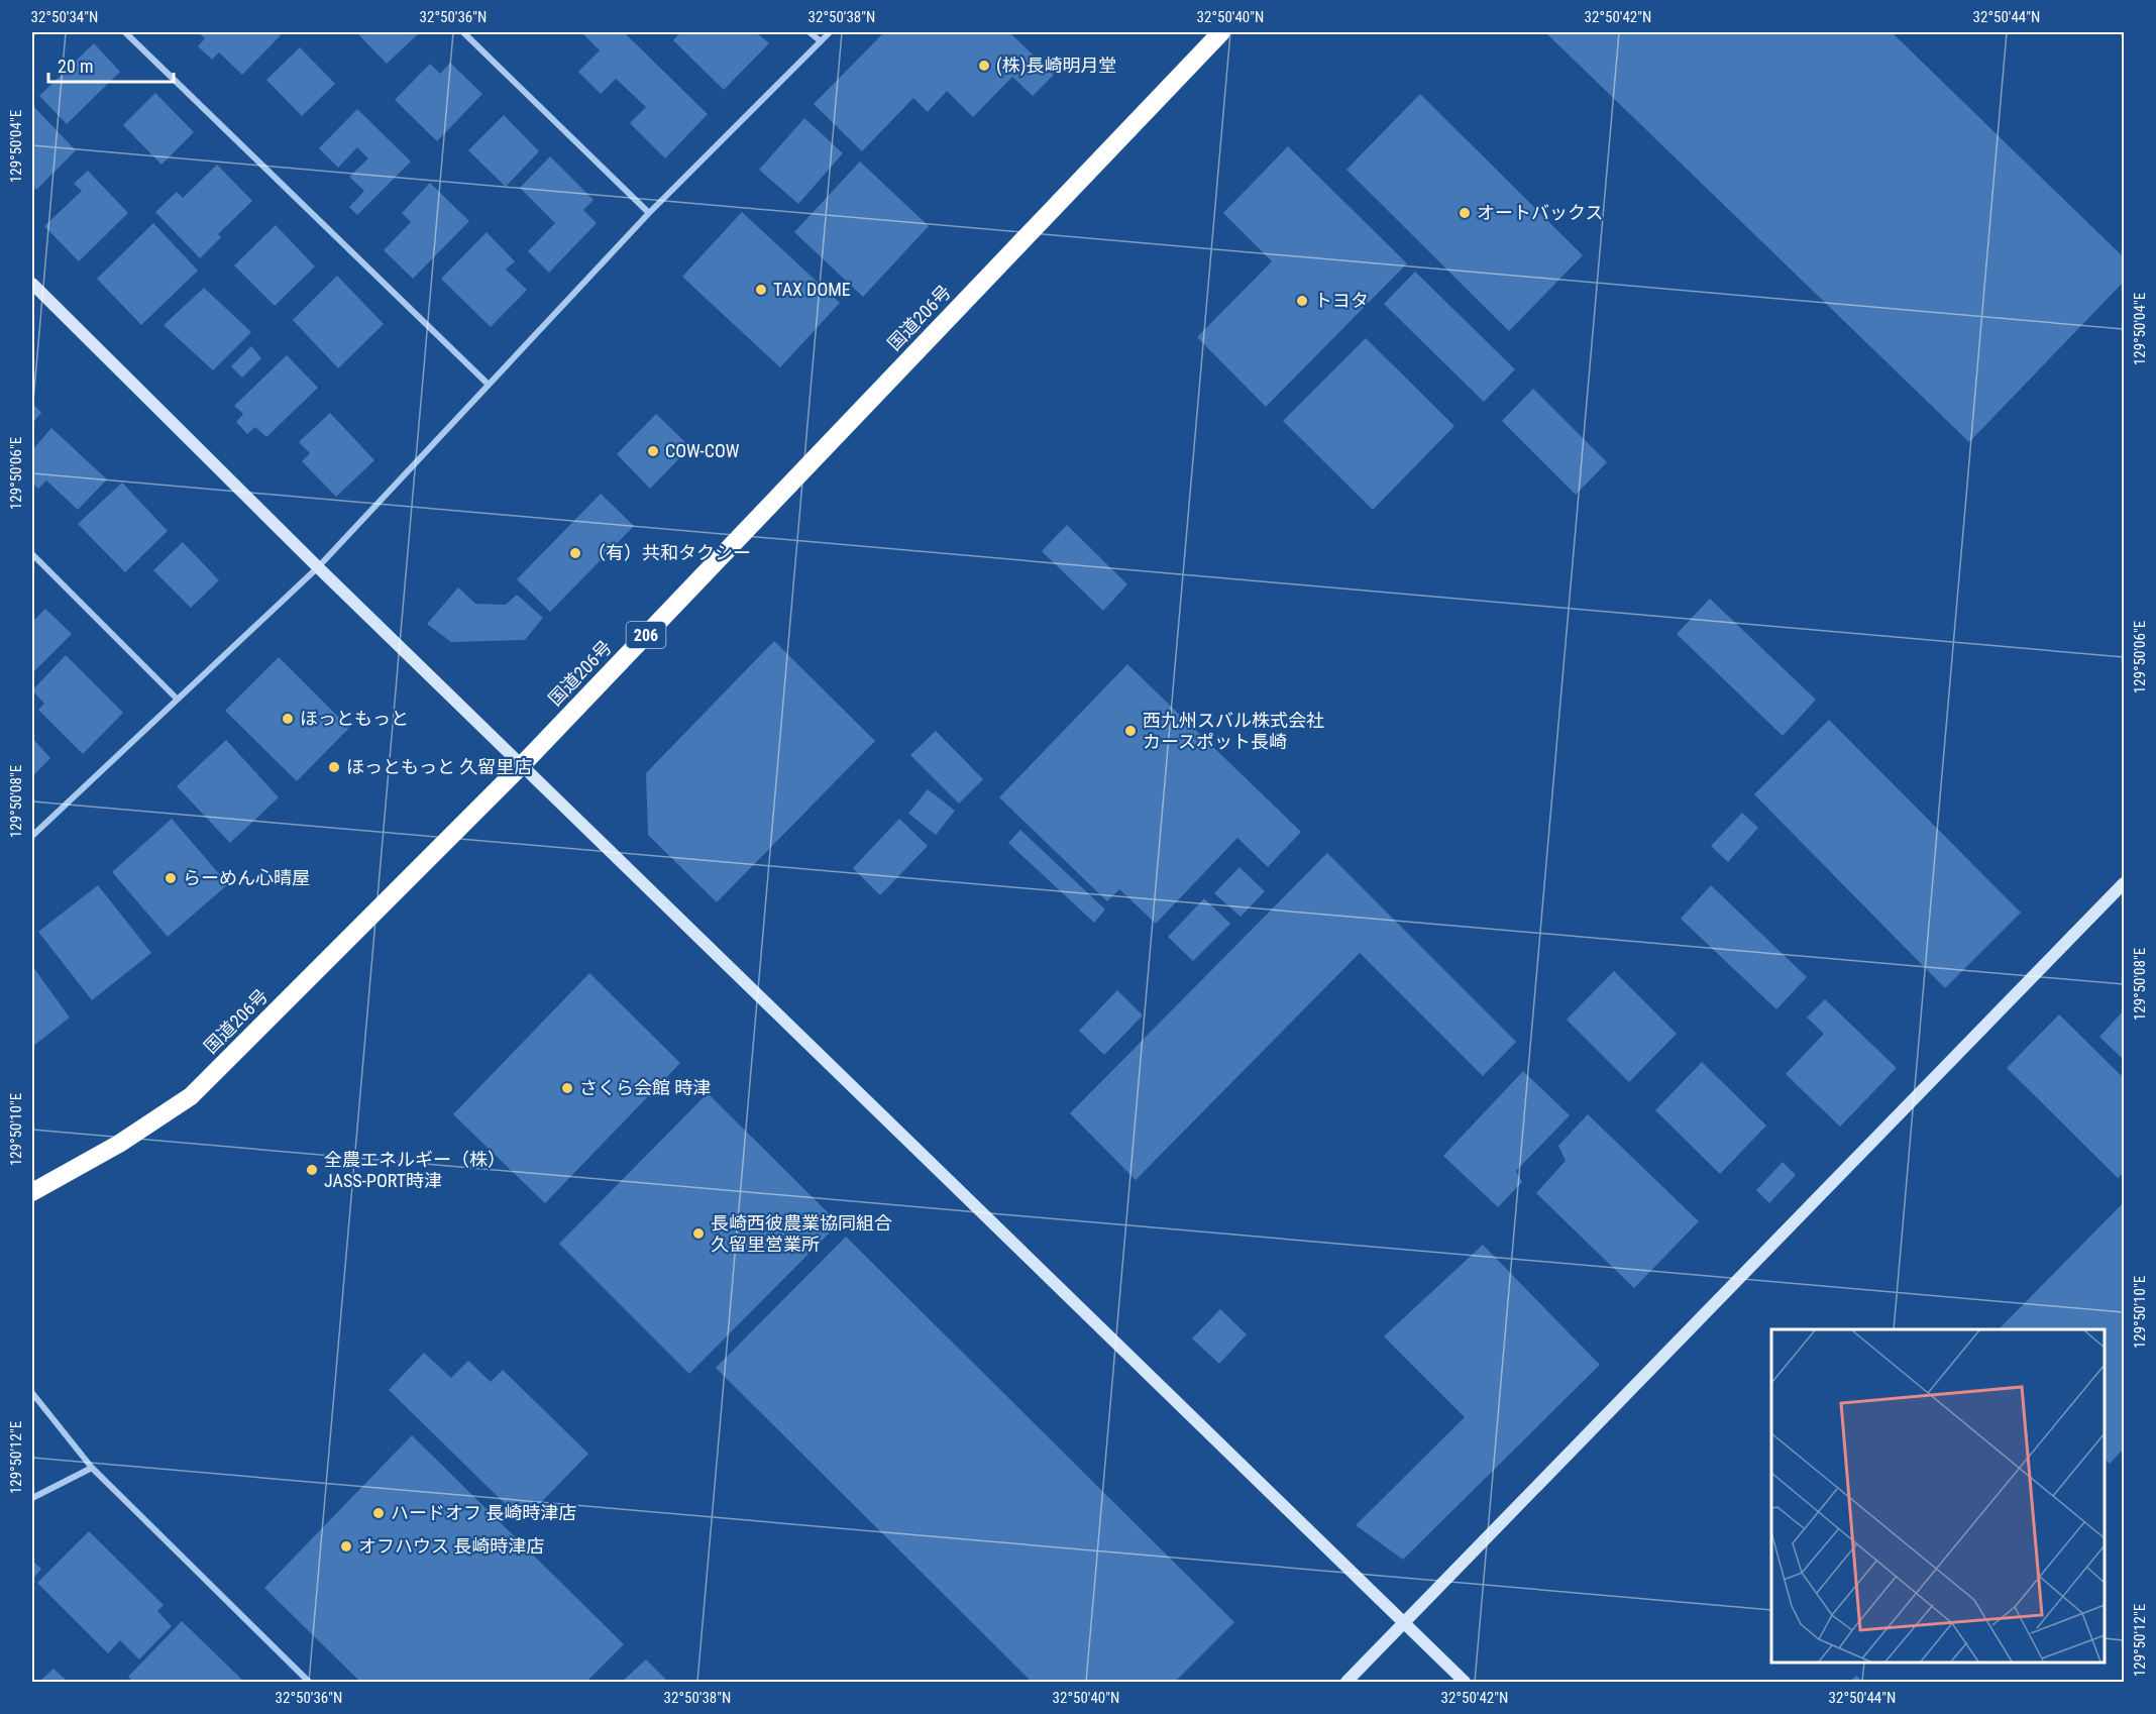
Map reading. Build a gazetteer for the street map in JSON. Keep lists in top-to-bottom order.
{
  "streets": {
    "highway": ["国道206号", "206"]
  },
  "places": [
    "(株)長崎明月堂",
    "オートバックス",
    "TAX DOME",
    "トヨタ",
    "COW-COW",
    "（有）共和タクシー",
    "ほっともっと",
    "西九州スバル株式会社 カースポット長崎",
    "ほっともっと 久留里店",
    "らーめん心晴屋",
    "さくら会館 時津",
    "全農エネルギー（株） JASS-PORT時津",
    "長崎西彼農業協同組合 久留里営業所",
    "ハードオフ 長崎時津店",
    "オフハウス 長崎時津店"
  ],
  "scale_bar": "20 m",
  "coordinates": [
    "32°50'34\"N",
    "32°50'36\"N",
    "32°50'38\"N",
    "32°50'40\"N",
    "32°50'42\"N",
    "32°50'44\"N",
    "129°50'04\"E",
    "129°50'06\"E",
    "129°50'08\"E",
    "129°50'10\"E",
    "129°50'12\"E"
  ]
}
